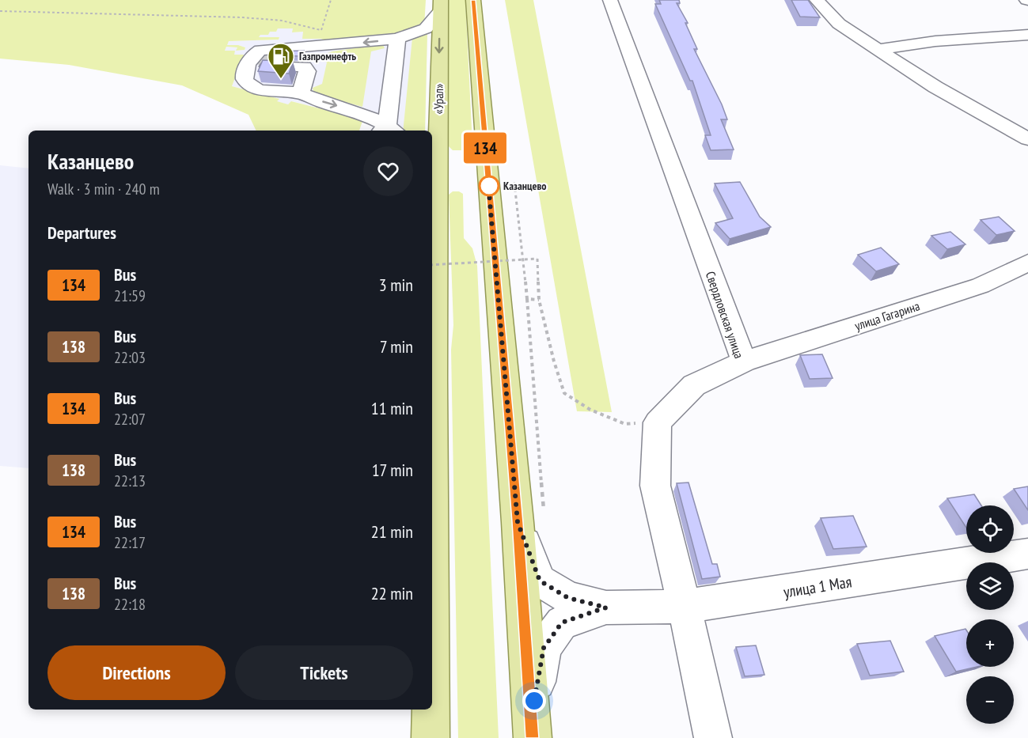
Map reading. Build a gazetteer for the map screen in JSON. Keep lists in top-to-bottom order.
{
  "streets": {
    "main road": ["«Урал»"],
    "street": ["Свердловская улица", "улица Гагарина", "улица 1 Мая"]
  },
  "crossings": [
    ["Свердловская улица", "улица Гагарина"]
  ],
  "places": {
    "fuel station": ["Газпромнефть"],
    "other": ["Казанцево"]
  },
  "lines": ["bus line 134"],
  "page": {
    "on_map": "134",
    "heading": [
      ["Казанцево", "Walk · 3 min · 240 m"],
      "Departures"
    ],
    "list": [
      {
        "mark": "134",
        "name": "Bus",
        "note": "21:59",
        "value": "3 min"
      },
      {
        "mark": "138",
        "name": "Bus",
        "note": "22:03",
        "value": "7 min"
      },
      {
        "mark": "134",
        "name": "Bus",
        "note": "22:07",
        "value": "11 min"
      },
      {
        "mark": "138",
        "name": "Bus",
        "note": "22:13",
        "value": "17 min"
      },
      {
        "mark": "134",
        "name": "Bus",
        "note": "22:17",
        "value": "21 min"
      },
      {
        "mark": "138",
        "name": "Bus",
        "note": "22:18",
        "value": "22 min"
      }
    ],
    "map_buttons": ["+", "−"],
    "buttons": ["Directions", "Tickets"]
  }
}
